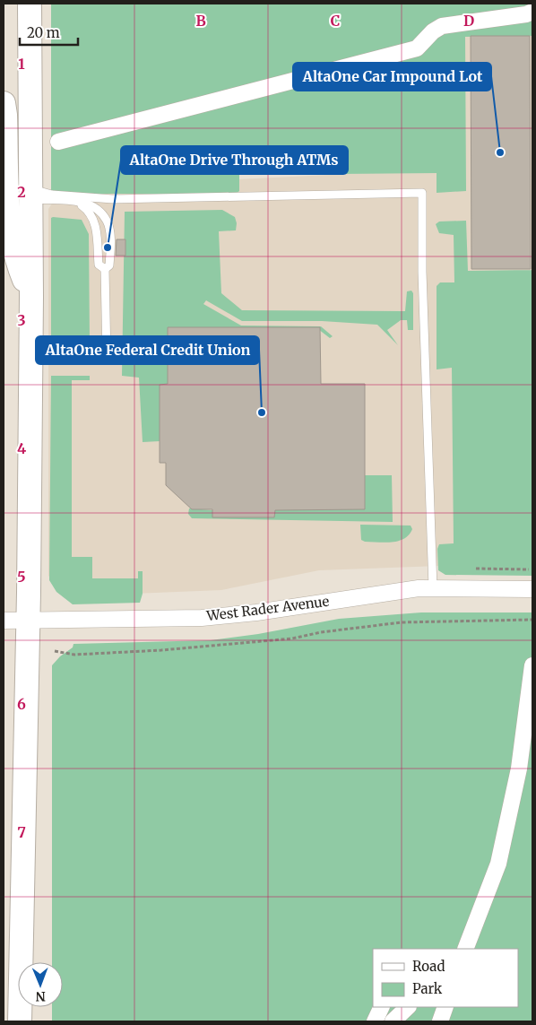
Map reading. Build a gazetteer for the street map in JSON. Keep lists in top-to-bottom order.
{
  "streets": {
    "street": ["West Rader Avenue"]
  },
  "places": ["AltaOne Car Impound Lot", "AltaOne Drive Through ATMs", "AltaOne Federal Credit Union"],
  "legend": ["Road", "Park"],
  "scale_bar": "20 m",
  "north": "bottom",
  "grid": {
    "columns": ["B", "C", "D"],
    "rows": [
      "1",
      "2",
      "3",
      "4",
      "5",
      "6",
      "7"
    ]
  }
}
